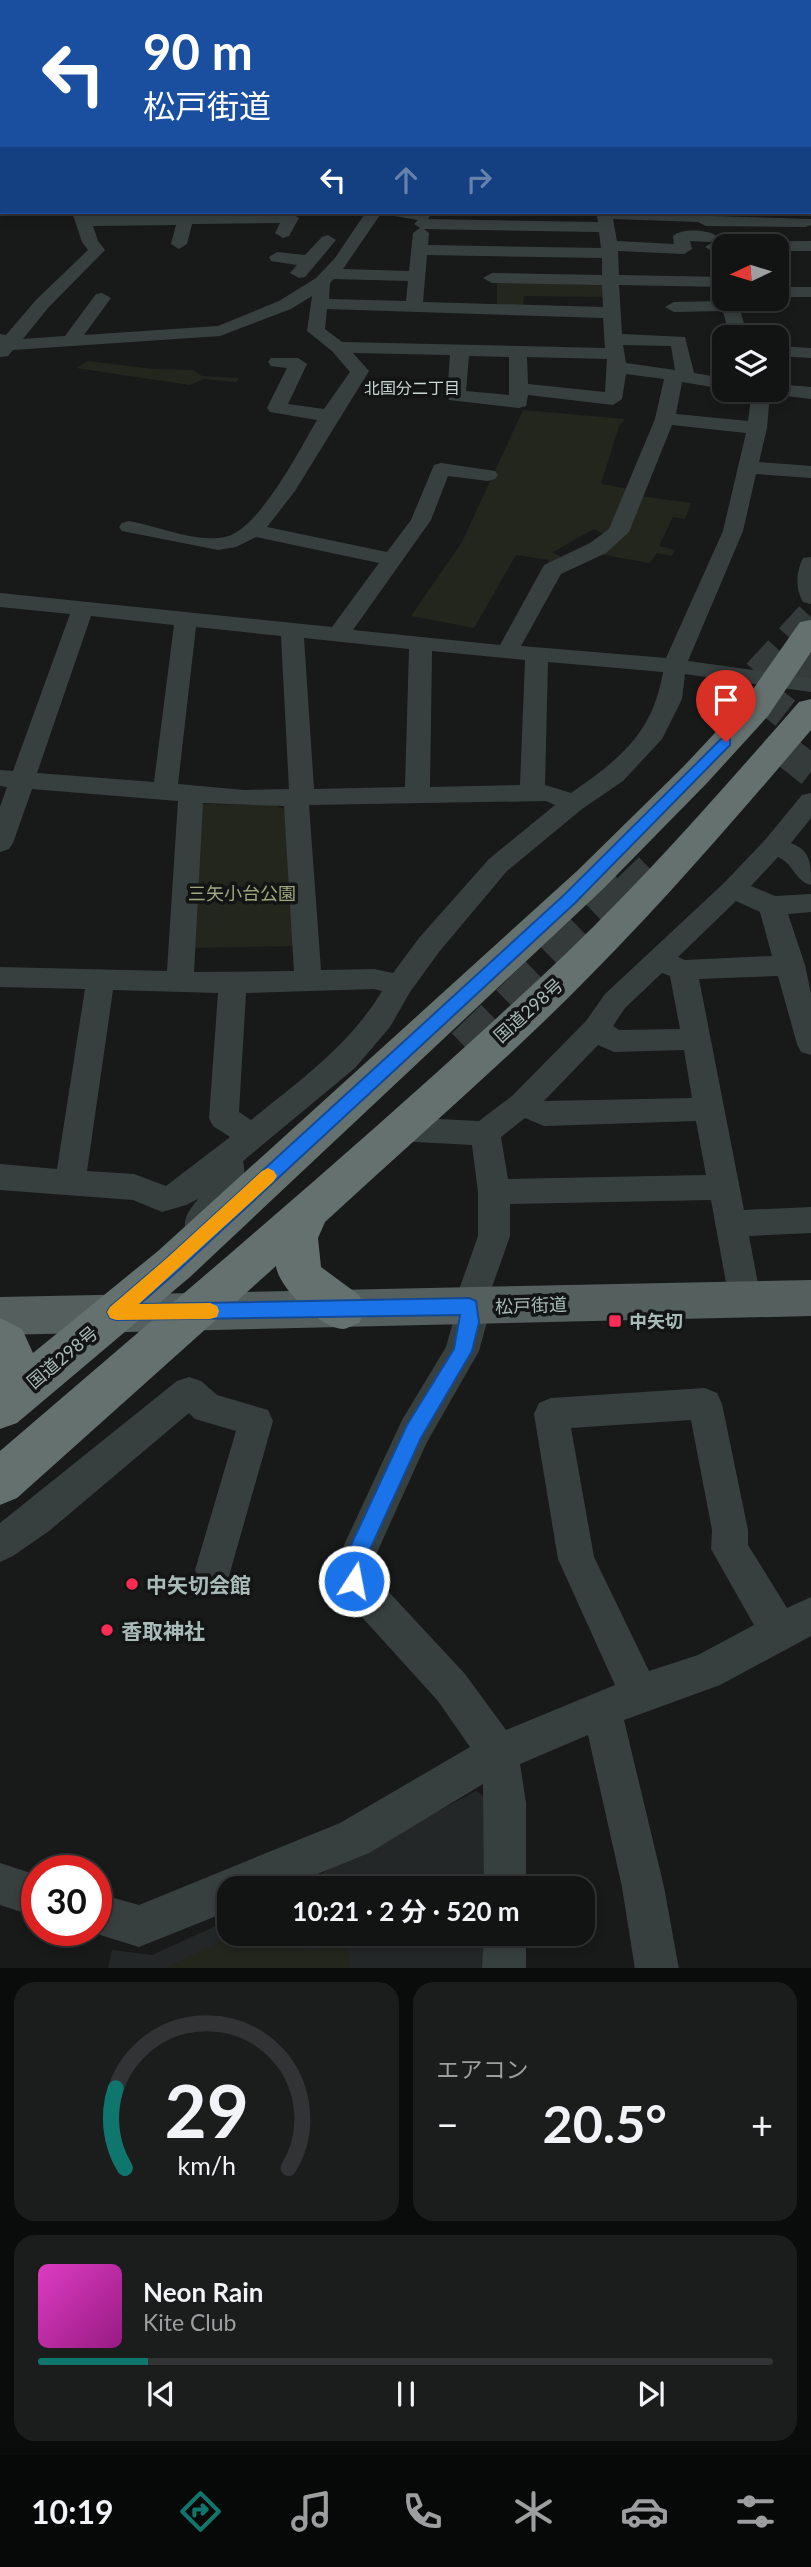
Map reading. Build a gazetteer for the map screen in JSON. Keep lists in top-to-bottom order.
{
  "streets": {
    "highway": ["国道298号"],
    "main road": ["松戸街道"]
  },
  "crossings": [
    ["国道298号", "松戸街道"]
  ],
  "districts": ["北国分二丁目"],
  "parks": ["三矢小台公園"],
  "places": {
    "transit": ["中矢切"],
    "other": ["中矢切会館", "香取神社"]
  },
  "north": "left",
  "page": {
    "turn": ["90 m", "松戸街道"],
    "limit": "30",
    "trip": "10:21 · 2 分 · 520 m",
    "tile": "エアコン",
    "heat": ["−", "20.5°", "+"],
    "song": ["Neon Rain", "Kite Club"],
    "tabs": "10:19",
    "gauge": ["29", "km/h"]
  }
}
